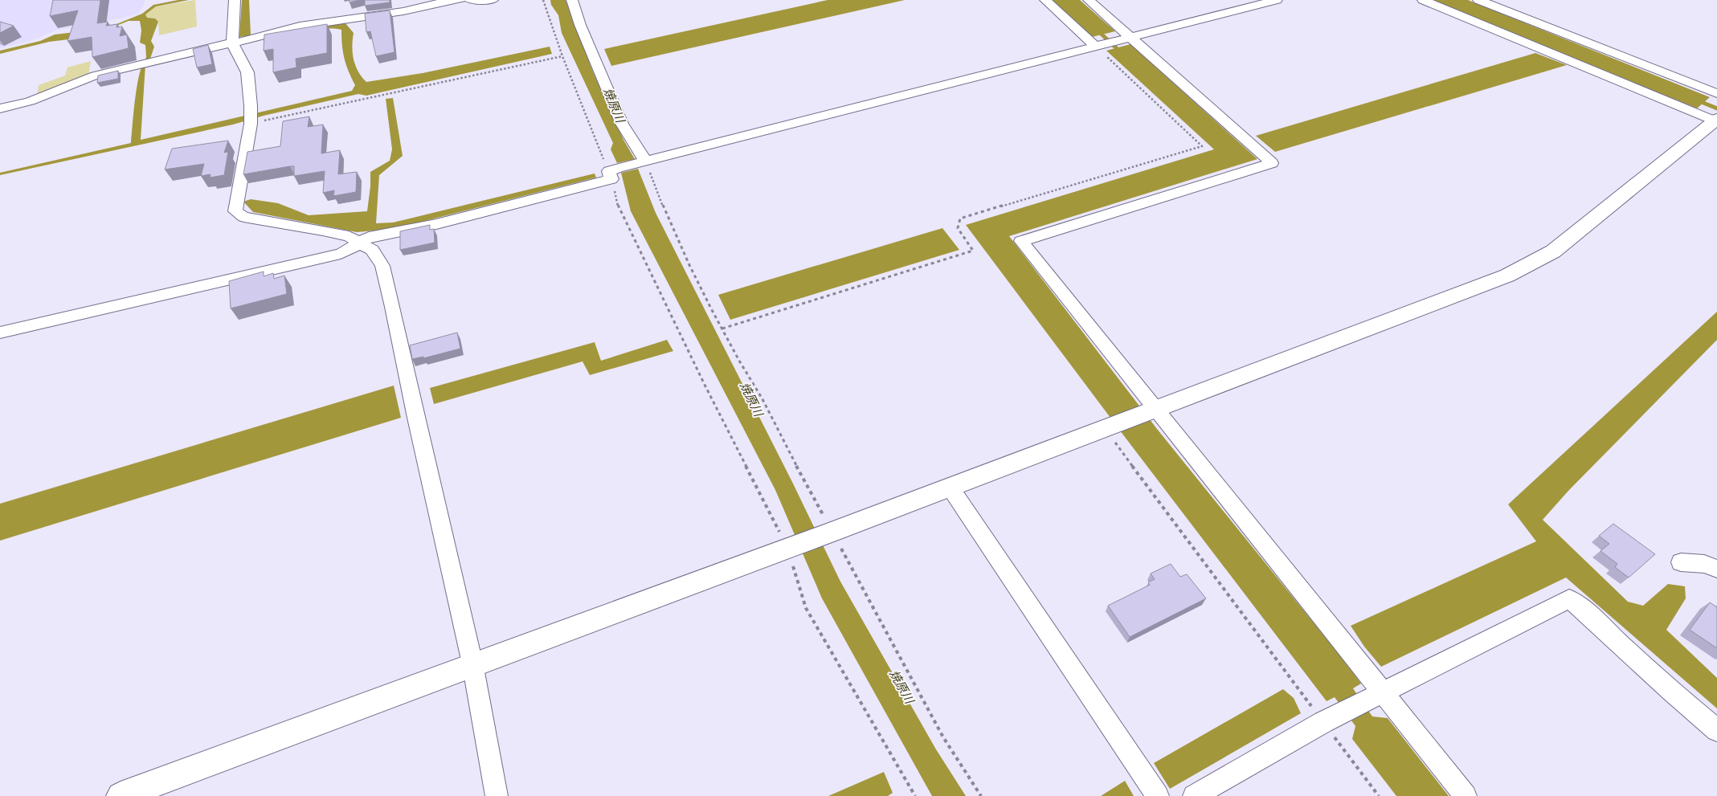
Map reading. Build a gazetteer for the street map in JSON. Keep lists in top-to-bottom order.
{
  "water": ["焼原川"]
}
